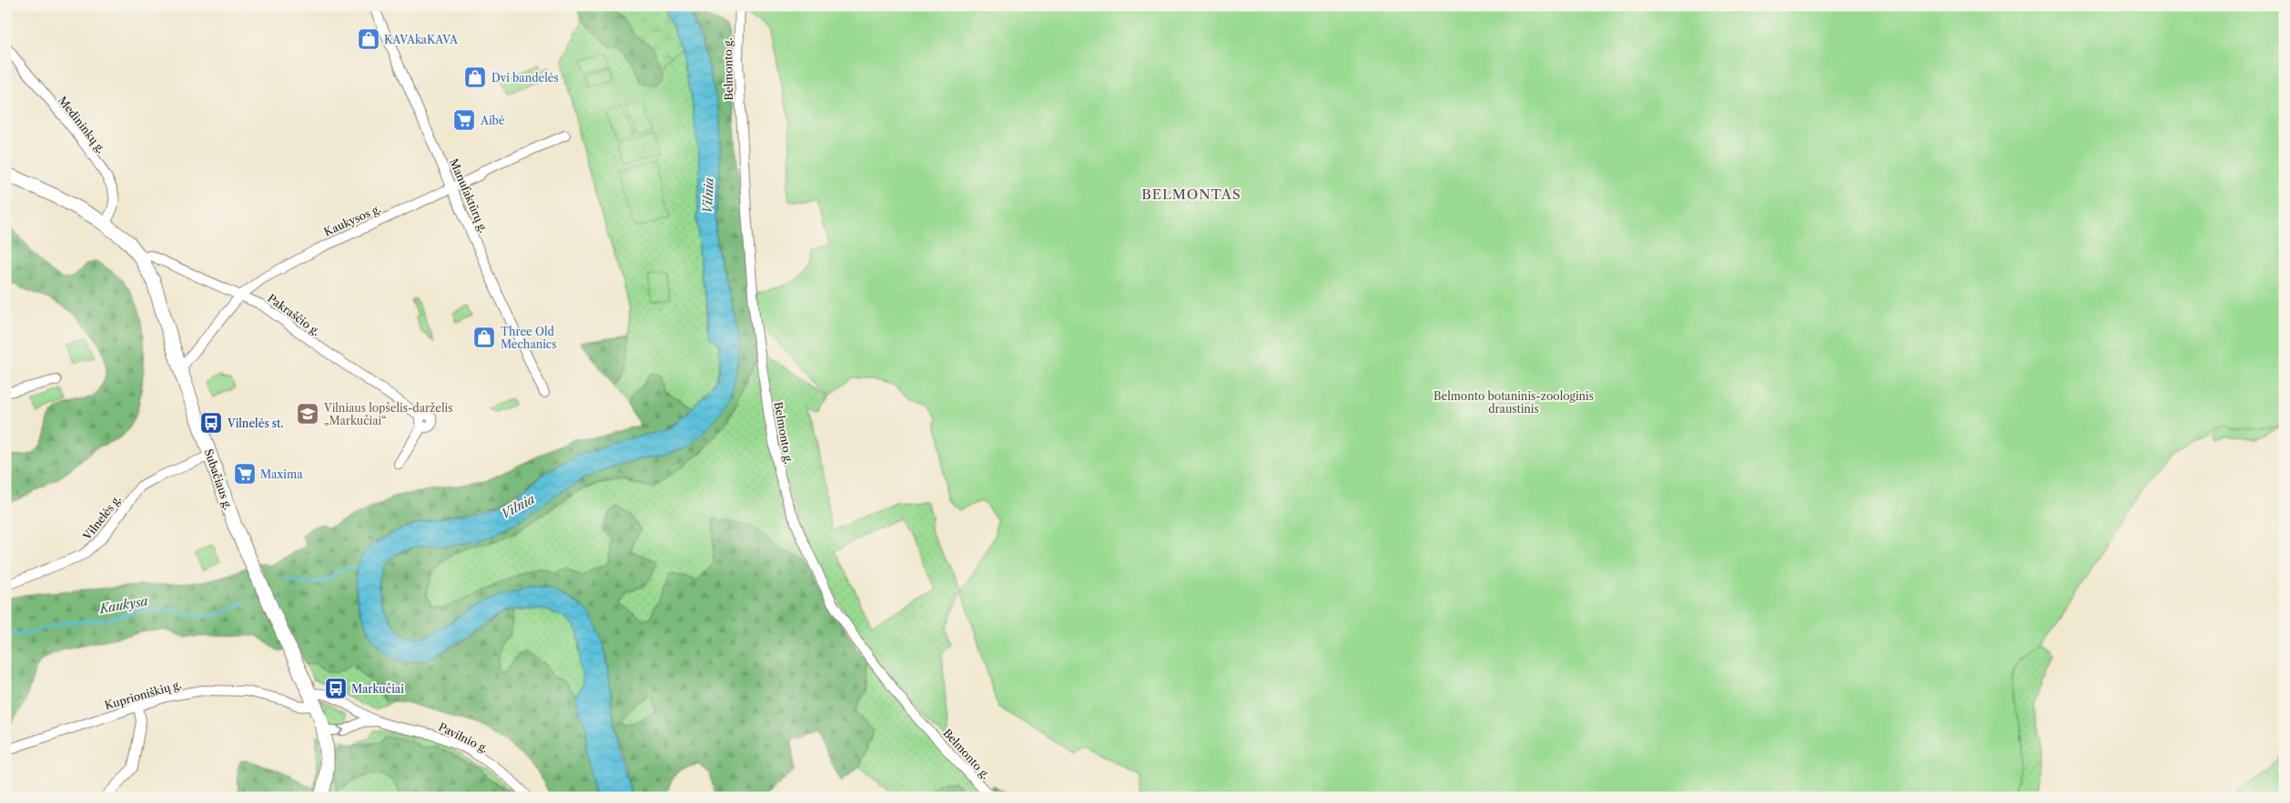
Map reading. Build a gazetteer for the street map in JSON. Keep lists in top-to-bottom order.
{
  "streets": {
    "street": [
      "Belmonto g.",
      "Medininkų g.",
      "Manufaktūrų g.",
      "Kaukysos g.",
      "Pakraščio g.",
      "Subačiaus g.",
      "Vilnelės g.",
      "Kuprioniškių g.",
      "Pavilnio g."
    ]
  },
  "crossings": [
    ["Medininkų g.", "Subačiaus g."],
    ["Manufaktūrų g.", "Kaukysos g."],
    ["Kaukysos g.", "Pakraščio g."],
    ["Kaukysos g.", "Subačiaus g."],
    ["Pakraščio g.", "Subačiaus g."],
    ["Subačiaus g.", "Vilnelės g."],
    ["Subačiaus g.", "Kuprioniškių g."],
    ["Subačiaus g.", "Pavilnio g."],
    ["Kuprioniškių g.", "Pavilnio g."]
  ],
  "districts": ["BELMONTAS"],
  "water": ["Vilnia", "Kaukysa"],
  "parks": ["Belmonto botaninis-zoologinis draustinis"],
  "places": {
    "shop": ["KAVAkaKAVA", "Dvi bandelės", "Three Old Mechanics"],
    "supermarket": ["Aibė", "Maxima"],
    "school or university": ["Vilniaus lopšelis-darželis „Markučiai“"],
    "bus stop": ["Vilnelės st.", "Markučiai"]
  }
}
